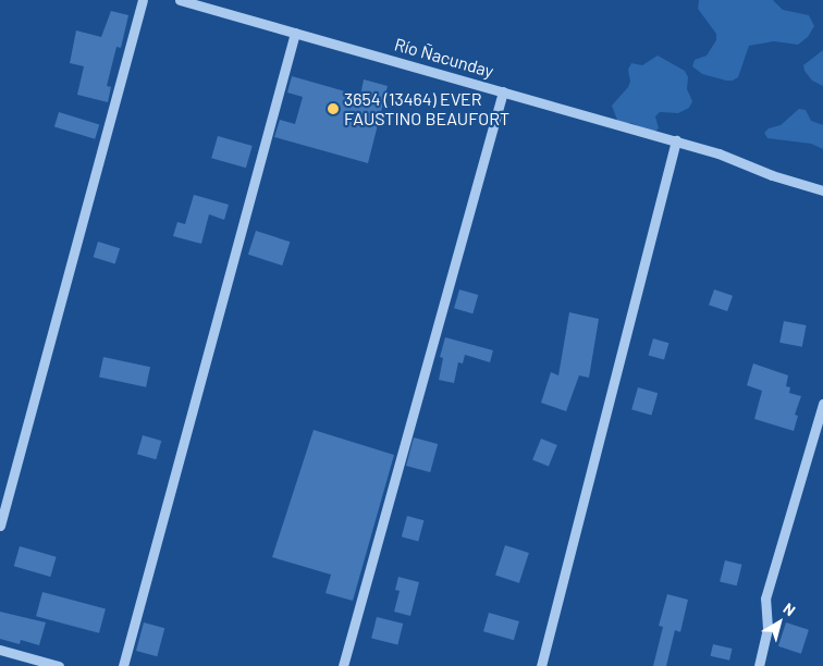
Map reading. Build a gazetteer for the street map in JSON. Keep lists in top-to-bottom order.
{
  "streets": {
    "street": ["Río Ñacunday"]
  },
  "places": ["3654 (13464) EVER FAUSTINO BEAUFORT"],
  "north": "top right"
}
